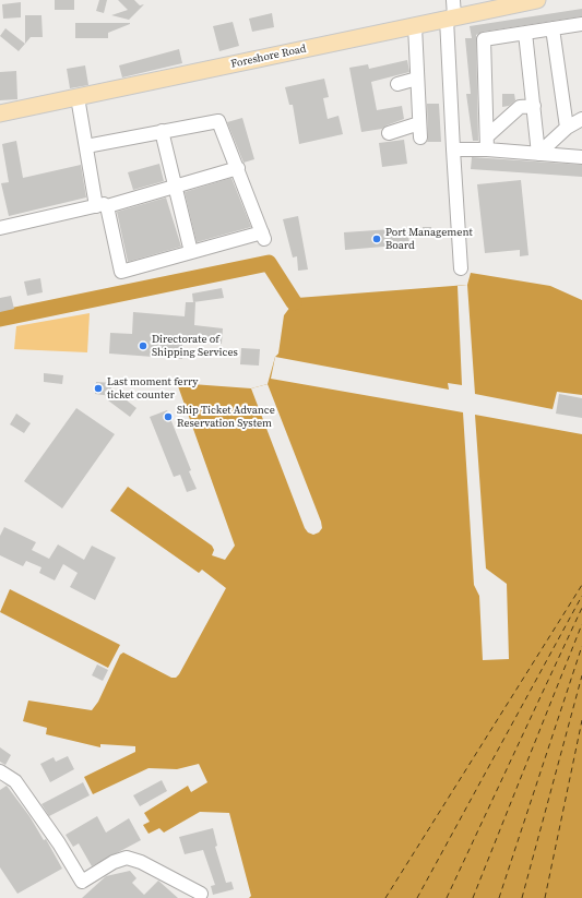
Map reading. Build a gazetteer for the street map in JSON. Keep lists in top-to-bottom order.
{
  "streets": {
    "main road": ["Foreshore Road"]
  },
  "places": [
    "Port Management Board",
    "Directorate of Shipping Services",
    "Last moment ferry ticket counter",
    "Ship Ticket Advance Reservation System"
  ]
}
